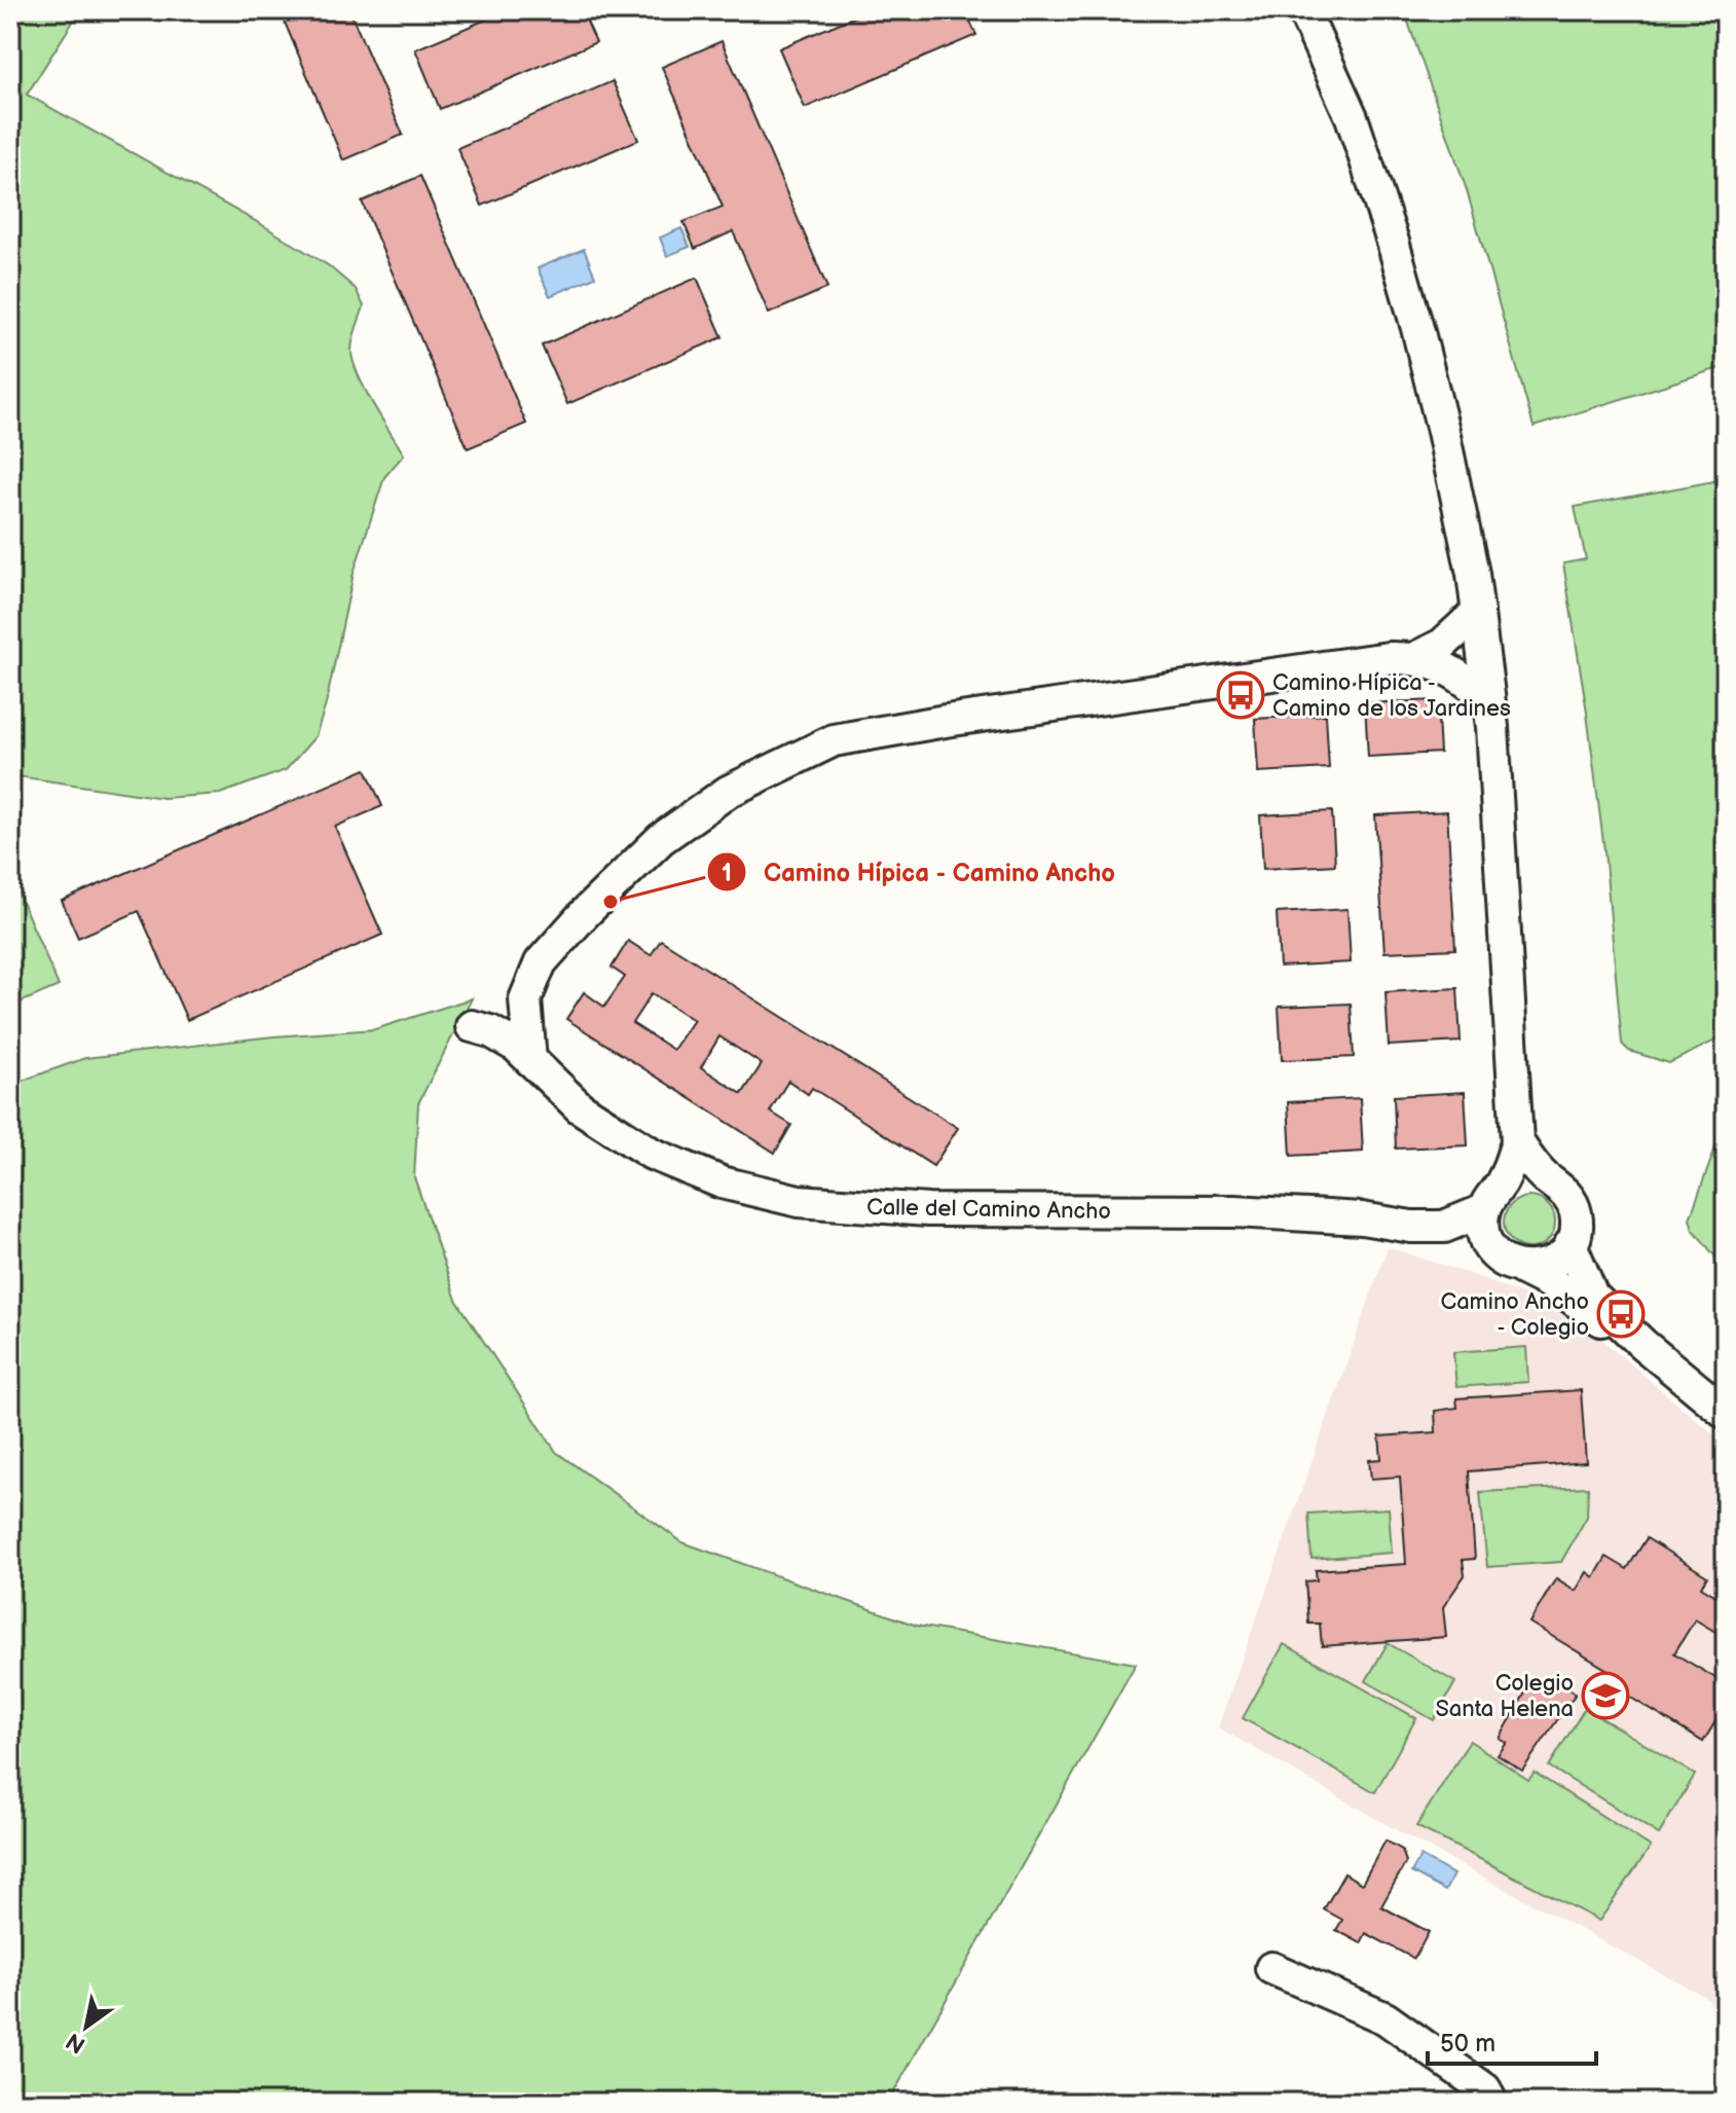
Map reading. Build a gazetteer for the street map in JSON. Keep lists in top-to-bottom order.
{
  "streets": {
    "street": ["Calle del Camino Ancho"]
  },
  "places": {
    "bus stop": ["Camino Hípica - Camino de los Jardines", "Camino Ancho - Colegio"],
    "other": ["Camino Hípica - Camino Ancho"],
    "school or university": ["Colegio Santa Helena"]
  },
  "scale_bar": "50 m",
  "north": "bottom left"
}
